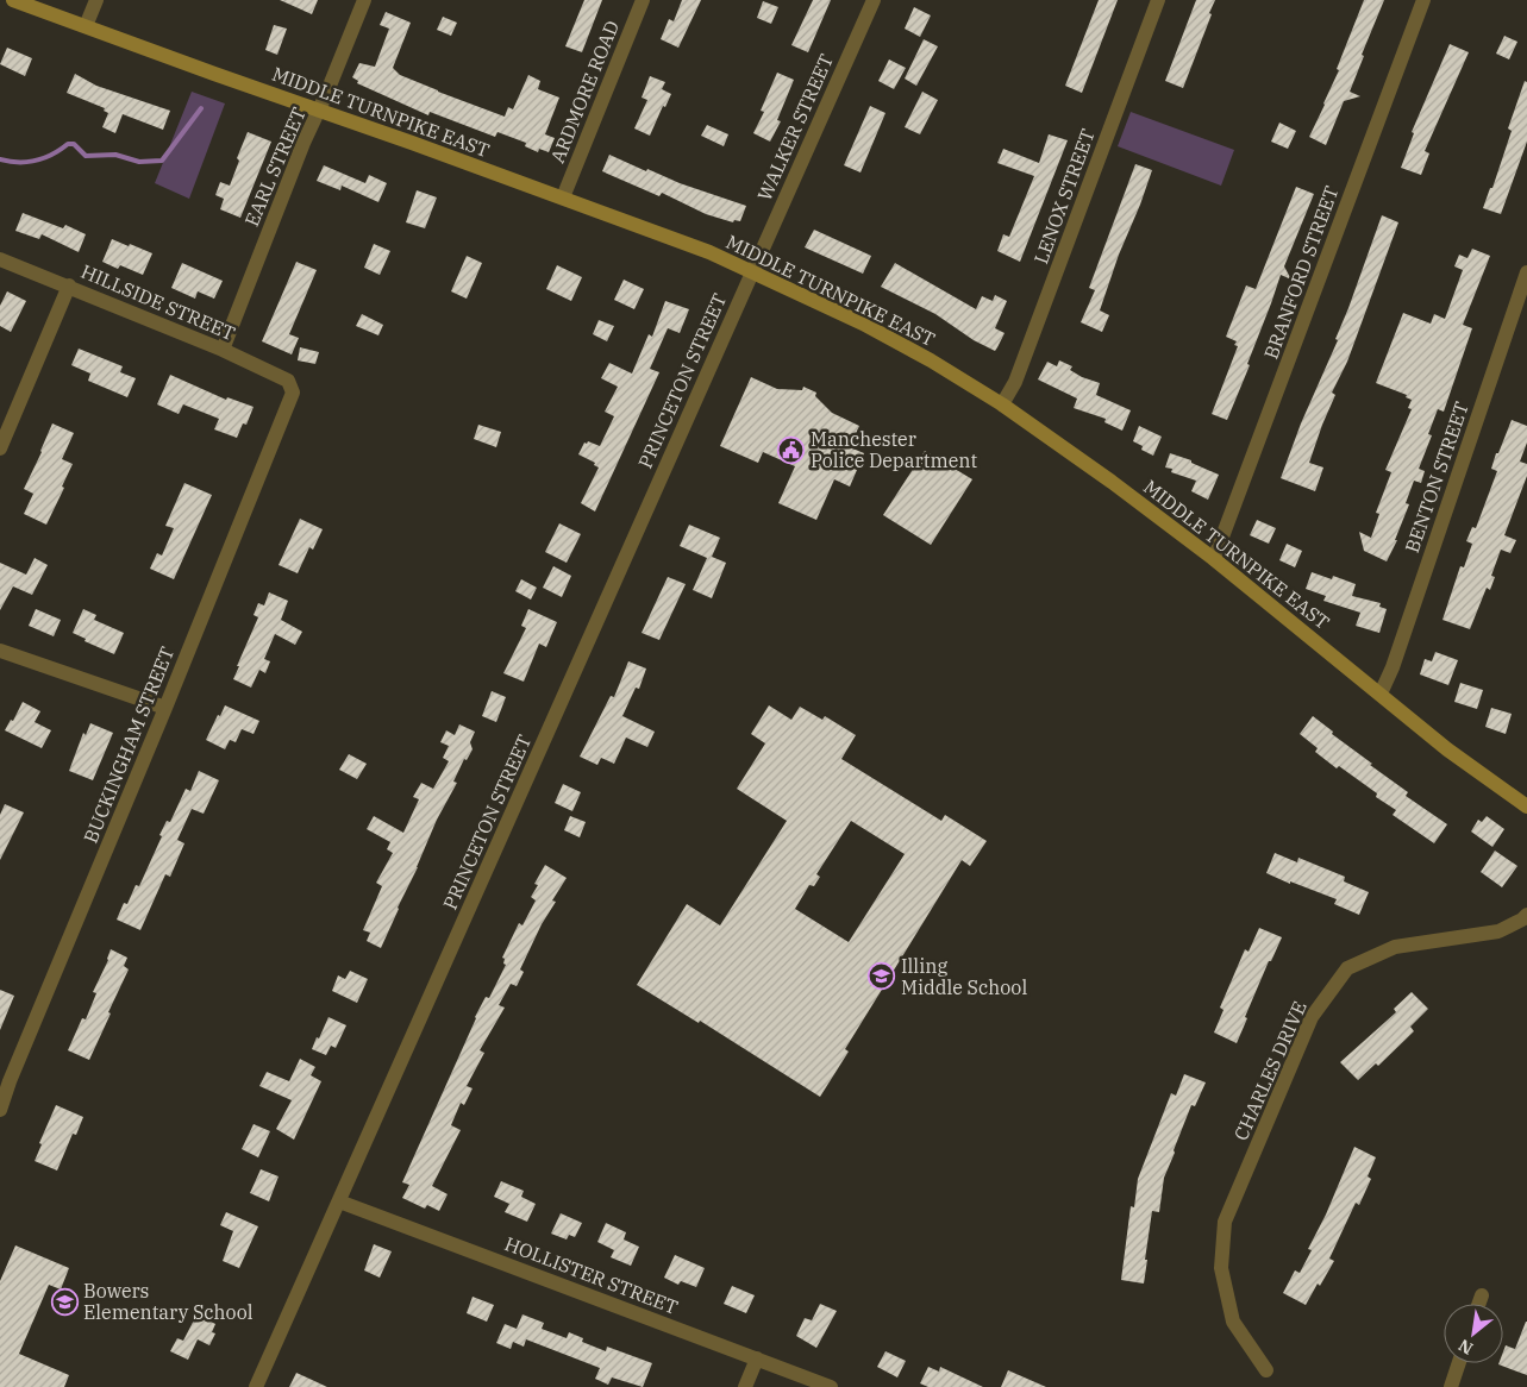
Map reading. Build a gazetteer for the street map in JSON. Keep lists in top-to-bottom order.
{
  "streets": {
    "main road": ["MIDDLE TURNPIKE EAST"],
    "street": [
      "ARDMORE ROAD",
      "WALKER STREET",
      "EARL STREET",
      "LENOX STREET",
      "BRANFORD STREET",
      "HILLSIDE STREET",
      "PRINCETON STREET",
      "BENTON STREET",
      "BUCKINGHAM STREET",
      "CHARLES DRIVE",
      "HOLLISTER STREET"
    ]
  },
  "crossings": [
    ["ARDMORE ROAD", "MIDDLE TURNPIKE EAST"],
    ["MIDDLE TURNPIKE EAST", "WALKER STREET"],
    ["MIDDLE TURNPIKE EAST", "EARL STREET"],
    ["MIDDLE TURNPIKE EAST", "LENOX STREET"],
    ["MIDDLE TURNPIKE EAST", "BRANFORD STREET"],
    ["MIDDLE TURNPIKE EAST", "PRINCETON STREET"],
    ["MIDDLE TURNPIKE EAST", "BENTON STREET"],
    ["WALKER STREET", "PRINCETON STREET"],
    ["EARL STREET", "HILLSIDE STREET"],
    ["HILLSIDE STREET", "BUCKINGHAM STREET"],
    ["PRINCETON STREET", "HOLLISTER STREET"]
  ],
  "places": {
    "public building": ["Manchester Police Department"],
    "school or university": ["Illing Middle School", "Bowers Elementary School"]
  },
  "north": "bottom left"
}
